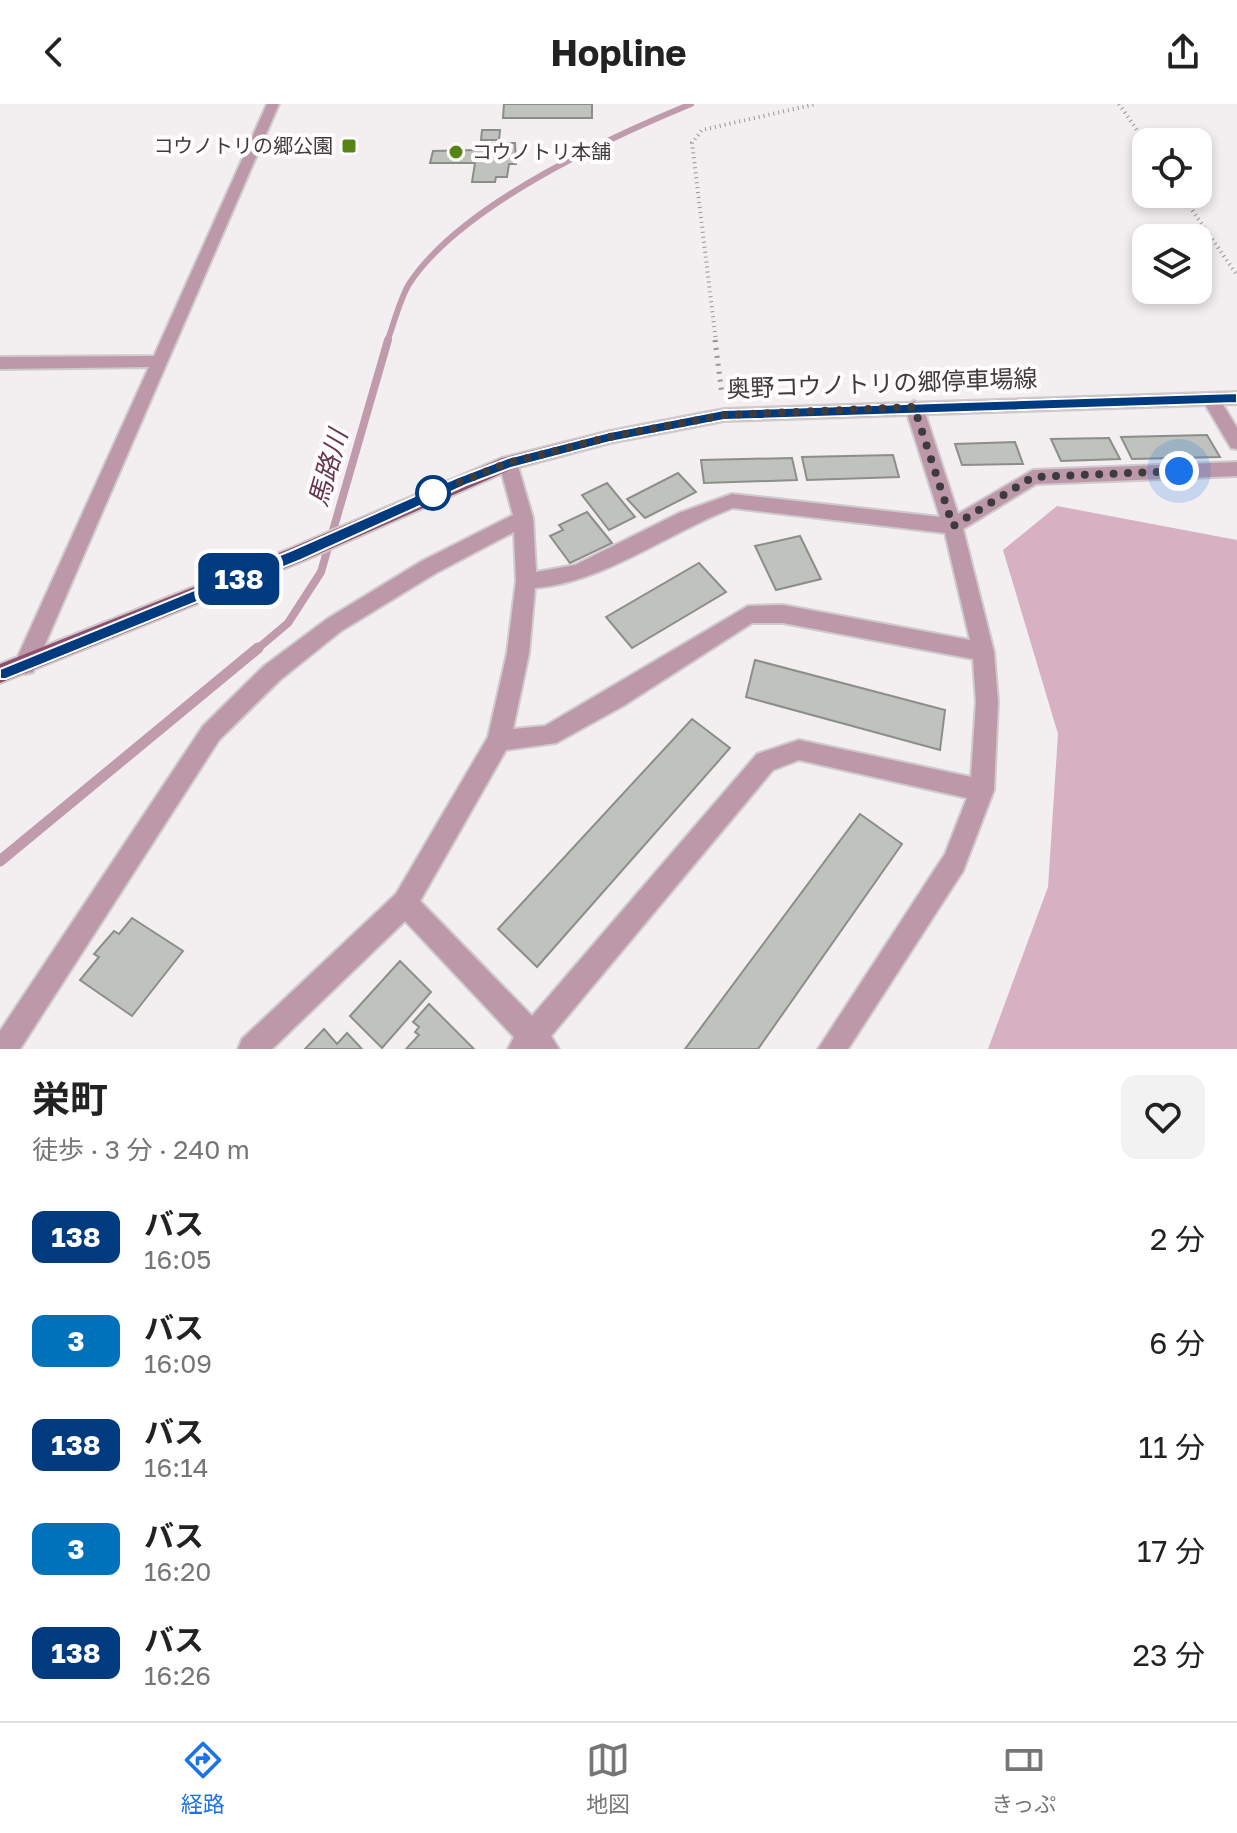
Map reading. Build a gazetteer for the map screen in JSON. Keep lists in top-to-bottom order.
{
  "streets": {
    "main road": ["奥野コウノトリの郷停車場線"]
  },
  "water": ["馬路川"],
  "places": {
    "transit": ["コウノトリの郷公園"],
    "other": ["コウノトリ本舗"]
  },
  "lines": ["bus line 138"],
  "page": {
    "header": "Hopline",
    "on_map": "138",
    "heading": ["栄町", "徒歩 · 3 分 · 240 m"],
    "list": [
      {
        "mark": "138",
        "name": "バス",
        "note": "16:05",
        "value": "2 分"
      },
      {
        "mark": "3",
        "name": "バス",
        "note": "16:09",
        "value": "6 分"
      },
      {
        "mark": "138",
        "name": "バス",
        "note": "16:14",
        "value": "11 分"
      },
      {
        "mark": "3",
        "name": "バス",
        "note": "16:20",
        "value": "17 分"
      },
      {
        "mark": "138",
        "name": "バス",
        "note": "16:26",
        "value": "23 分"
      }
    ],
    "tabs": ["経路", "地図", "きっぷ"]
  }
}
